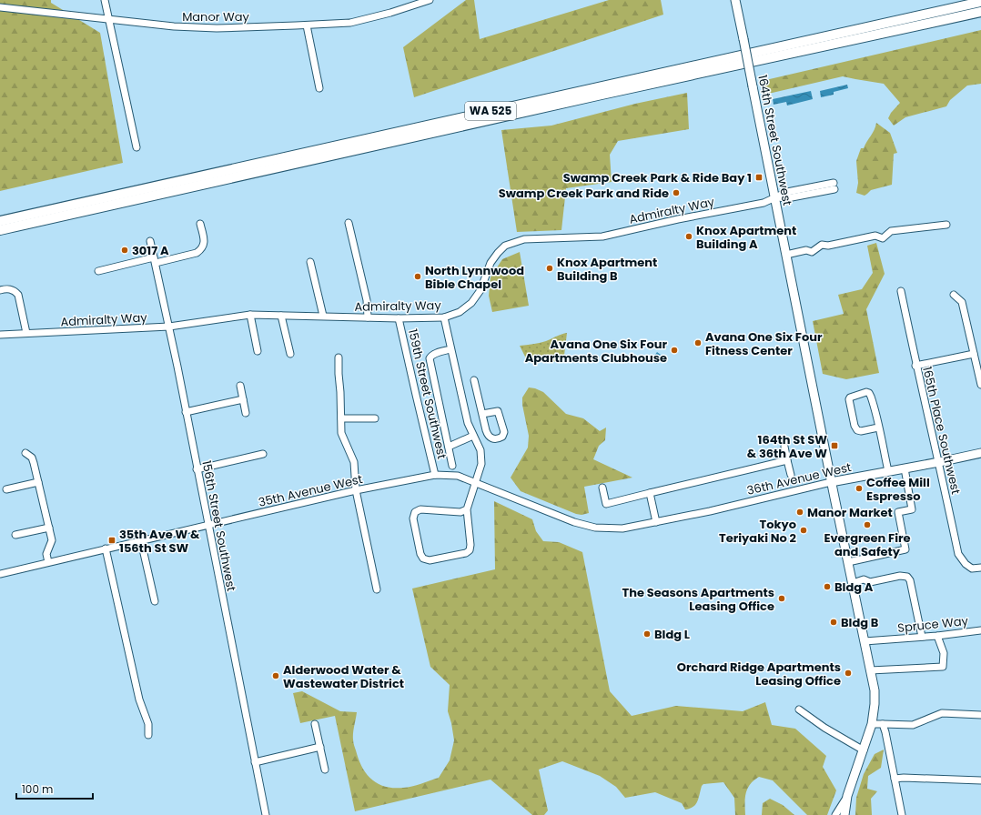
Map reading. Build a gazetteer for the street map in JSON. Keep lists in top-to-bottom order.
{
  "streets": {
    "highway": ["WA 525"],
    "main road": ["164th Street Southwest", "36th Avenue West"],
    "street": [
      "Manor Way",
      "Admiralty Way",
      "159th Street Southwest",
      "165th Place Southwest",
      "35th Avenue West",
      "156th Street Southwest",
      "Spruce Way"
    ]
  },
  "crossings": [
    ["164th Street Southwest", "Admiralty Way"],
    ["164th Street Southwest", "36th Avenue West"],
    ["164th Street Southwest", "Spruce Way"],
    ["Admiralty Way", "159th Street Southwest"],
    ["Admiralty Way", "156th Street Southwest"],
    ["159th Street Southwest", "35th Avenue West"],
    ["165th Place Southwest", "36th Avenue West"],
    ["36th Avenue West", "35th Avenue West"],
    ["35th Avenue West", "156th Street Southwest"]
  ],
  "places": {
    "transit": ["Swamp Creek Park & Ride Bay 1", "164th St SW & 36th Ave W", "35th Ave W & 156th St SW"],
    "other": [
      "Swamp Creek Park and Ride",
      "Knox Apartment Building A",
      "3017 A",
      "Knox Apartment Building B",
      "North Lynnwood Bible Chapel",
      "Avana One Six Four Fitness Center",
      "Avana One Six Four Apartments Clubhouse",
      "Coffee Mill Espresso",
      "Manor Market",
      "Evergreen Fire and Safety",
      "Tokyo Teriyaki No 2",
      "Bldg A",
      "The Seasons Apartments Leasing Office",
      "Bldg B",
      "Bldg L",
      "Orchard Ridge Apartments Leasing Office",
      "Alderwood Water & Wastewater District"
    ]
  },
  "scale_bar": "100 m"
}
